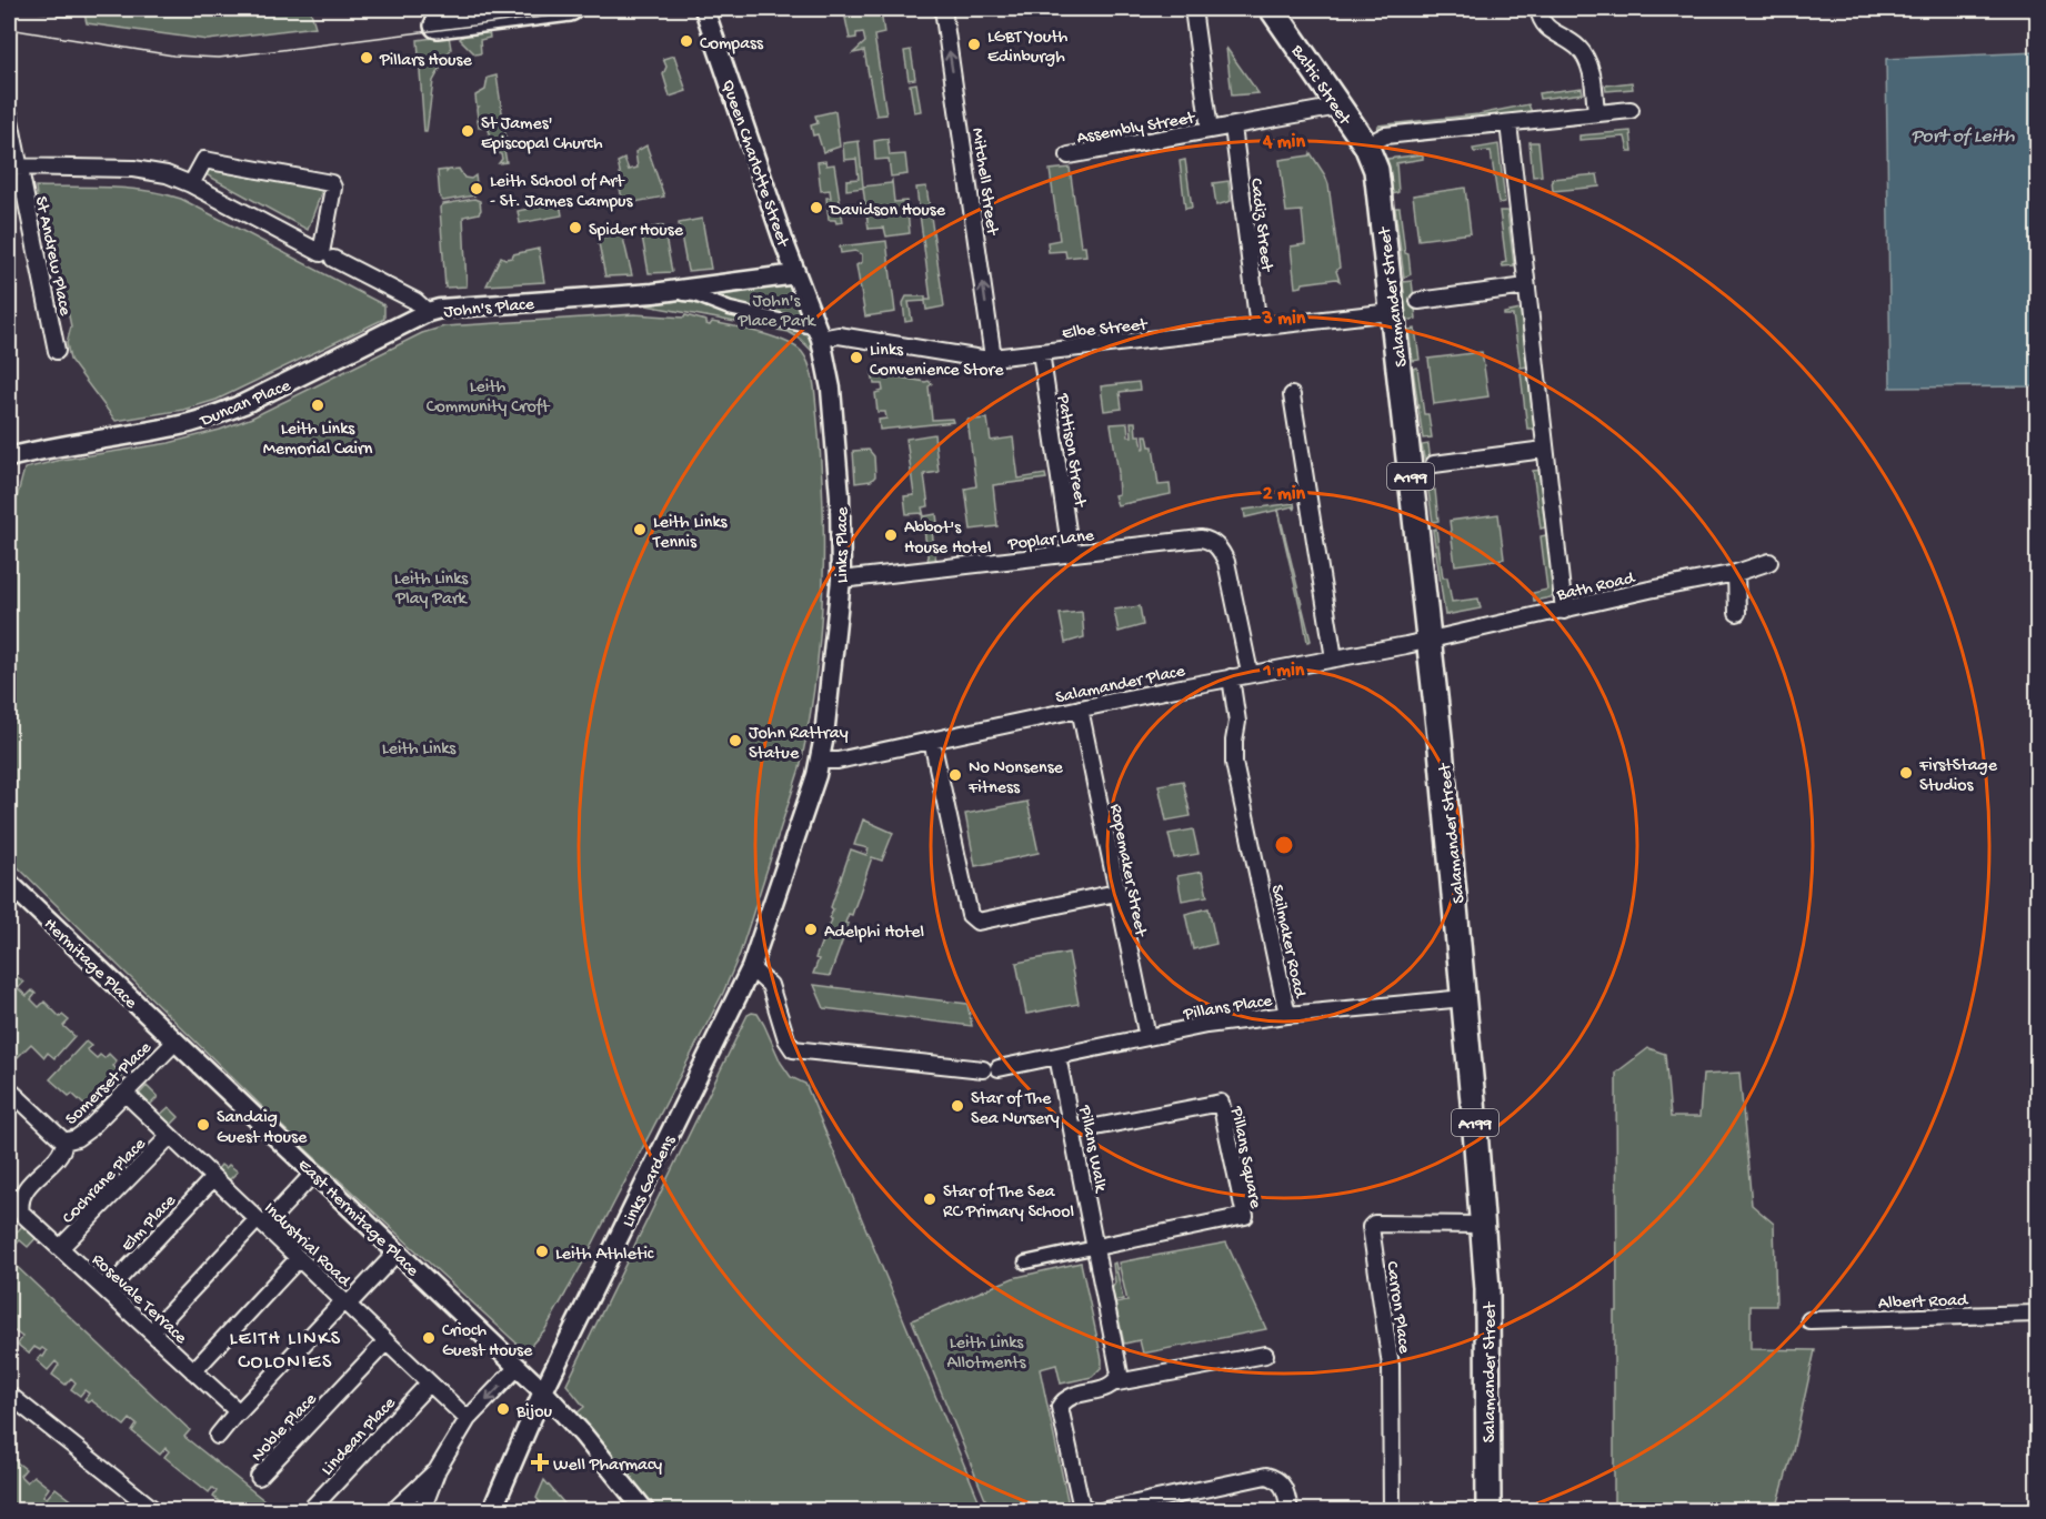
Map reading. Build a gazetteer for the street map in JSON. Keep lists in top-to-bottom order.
{
  "streets": {
    "main road": ["Baltic Street", "Salamander Street", "A199"],
    "street": [
      "Assembly Street",
      "Queen Charlotte Street",
      "Mitchell Street",
      "Cadiz Street",
      "St Andrew Place",
      "John's Place",
      "Elbe Street",
      "Duncan Place",
      "Pattison Street",
      "Poplar Lane",
      "Links Place",
      "Bath Road",
      "Salamander Place",
      "Ropemaker Street",
      "Sailmaker Road",
      "Hermitage Place",
      "Pillans Place",
      "Somerset Place",
      "Pillans Walk",
      "Pillans Square",
      "Cochrane Place",
      "Links Gardens",
      "East Hermitage Place",
      "Elm Place",
      "Industrial Road",
      "Rosevale Terrace",
      "Albert Road",
      "Carron Place",
      "Noble Place",
      "Lindean Place"
    ]
  },
  "crossings": [
    ["Baltic Street", "Assembly Street"],
    ["Baltic Street", "Salamander Street"],
    ["Assembly Street", "Cadiz Street"],
    ["Queen Charlotte Street", "John's Place"],
    ["Queen Charlotte Street", "Elbe Street"],
    ["Queen Charlotte Street", "Links Place"],
    ["Mitchell Street", "Elbe Street"],
    ["Cadiz Street", "Elbe Street"],
    ["Salamander Street", "Elbe Street"],
    ["Salamander Street", "Bath Road"],
    ["Salamander Street", "Salamander Place"],
    ["Salamander Street", "Pillans Place"],
    ["Salamander Street", "Carron Place"],
    ["John's Place", "Elbe Street"],
    ["John's Place", "Duncan Place"],
    ["John's Place", "Links Place"],
    ["Elbe Street", "Pattison Street"],
    ["Elbe Street", "Links Place"],
    ["Pattison Street", "Poplar Lane"],
    ["Poplar Lane", "Links Place"],
    ["Poplar Lane", "Salamander Place"],
    ["Links Place", "Salamander Place"],
    ["Links Place", "Links Gardens"],
    ["Bath Road", "Salamander Place"],
    ["Salamander Place", "Ropemaker Street"],
    ["Salamander Place", "Sailmaker Road"],
    ["Salamander Place", "Links Gardens"],
    ["Ropemaker Street", "Pillans Place"],
    ["Sailmaker Road", "Pillans Place"],
    ["Hermitage Place", "Somerset Place"],
    ["Hermitage Place", "East Hermitage Place"],
    ["Pillans Place", "Pillans Walk"],
    ["Pillans Place", "Links Gardens"],
    ["Somerset Place", "East Hermitage Place"],
    ["Somerset Place", "Industrial Road"],
    ["Somerset Place", "Rosevale Terrace"],
    ["Pillans Walk", "Pillans Square"],
    ["Cochrane Place", "Industrial Road"],
    ["Cochrane Place", "Rosevale Terrace"],
    ["Links Gardens", "East Hermitage Place"],
    ["Elm Place", "Industrial Road"],
    ["Elm Place", "Rosevale Terrace"],
    ["Industrial Road", "Noble Place"],
    ["Industrial Road", "Lindean Place"]
  ],
  "one_way": ["Mitchell Street"],
  "districts": ["LEITH LINKS COLONIES"],
  "water": ["Port of Leith"],
  "parks": [
    "John's Place Park",
    "Leith Community Croft",
    "Leith Links Play Park",
    "Leith Links",
    "Leith Links Allotments"
  ],
  "places": {
    "other": [
      "Compass",
      "LGBT Youth Edinburgh",
      "Pillars House",
      "St James' Episcopal Church",
      "Leith School of Art - St. James Campus",
      "Davidson House",
      "Spider House",
      "Links Convenience Store",
      "Leith Links Memorial Cairn",
      "Leith Links Tennis",
      "Abbot's House Hotel",
      "John Rattray Statue",
      "FirstStage Studios",
      "No Nonsense Fitness",
      "Adelphi Hotel",
      "Star of The Sea Nursery",
      "Sandaig Guest House",
      "Star of The Sea RC Primary School",
      "Leith Athletic",
      "Crioch Guest House",
      "Bijou"
    ],
    "health": ["Well Pharmacy"]
  },
  "rings": [
    "4 min",
    "3 min",
    "2 min",
    "1 min"
  ]
}
